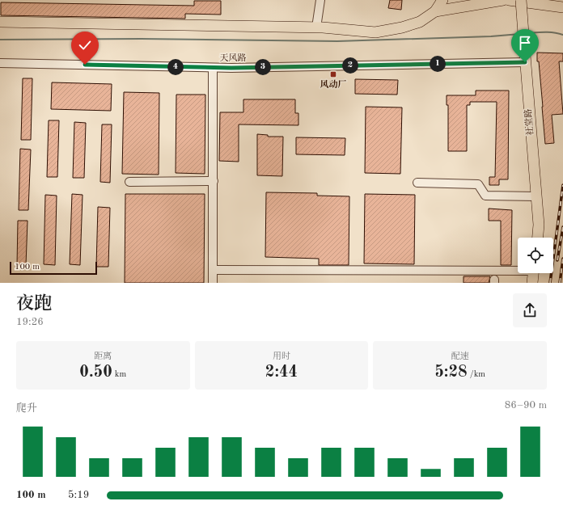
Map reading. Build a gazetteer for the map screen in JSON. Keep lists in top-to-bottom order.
{
  "streets": {
    "main road": ["社堂路"],
    "street": ["天风路"]
  },
  "crossings": [
    ["天风路", "社堂路"]
  ],
  "places": {
    "transit": ["风动厂"]
  },
  "scale_bar": "100 m",
  "page": {
    "pins": [
      "1",
      "2",
      "3",
      "4"
    ],
    "scale": "100 m",
    "heading": ["夜跑", "19:26"],
    "stats": [
      ["距离", "0.50 km"],
      ["用时", "2:44"],
      ["配速", "5:28 /km"]
    ],
    "chart": ["爬升", "86–90 m"],
    "list": [
      {
        "name": "100 m",
        "note": "5:19"
      }
    ]
  }
}
